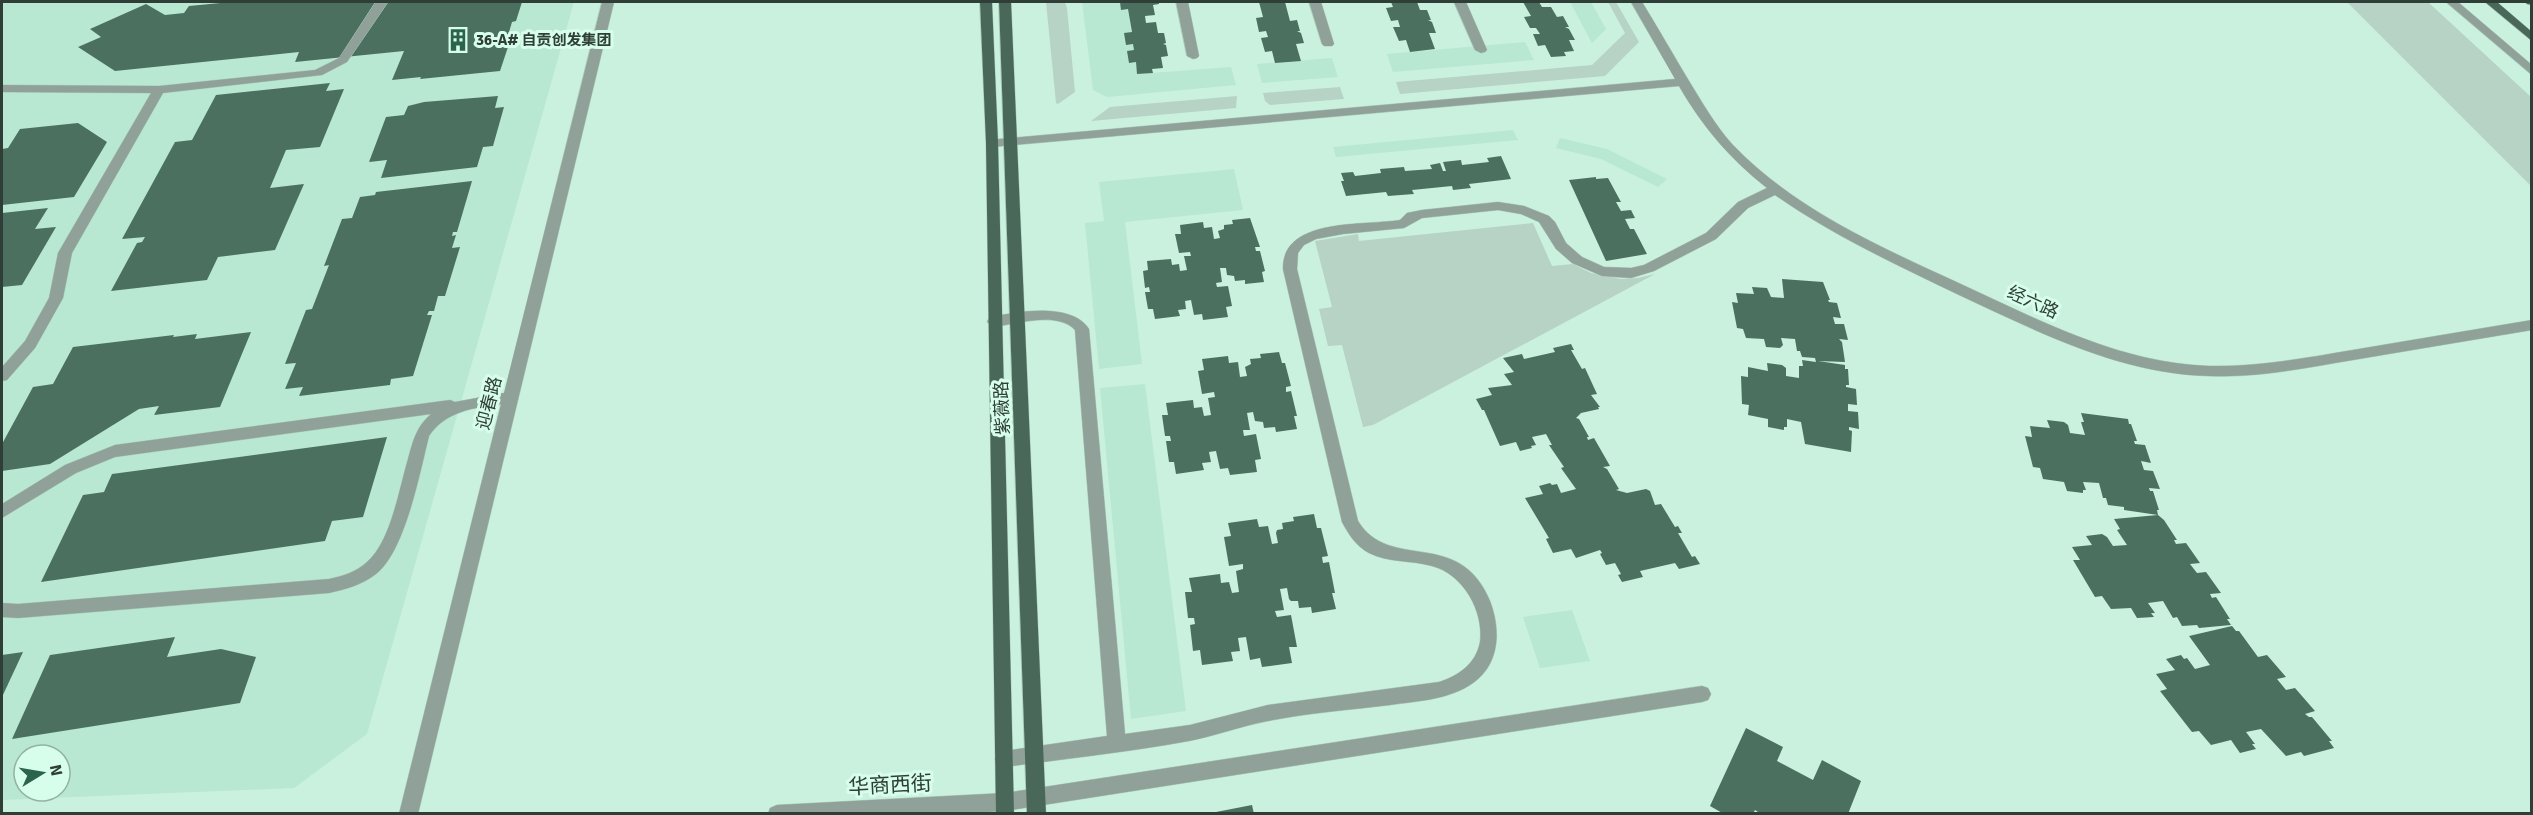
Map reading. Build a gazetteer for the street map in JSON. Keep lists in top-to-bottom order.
{
  "streets": {
    "main road": ["紫薇路"],
    "street": ["经六路", "迎春路", "华商西街"]
  },
  "crossings": [
    ["紫薇路", "华商西街"]
  ],
  "places": {
    "building": ["36-A# 自贡创发集团"]
  },
  "north": "right"
}
